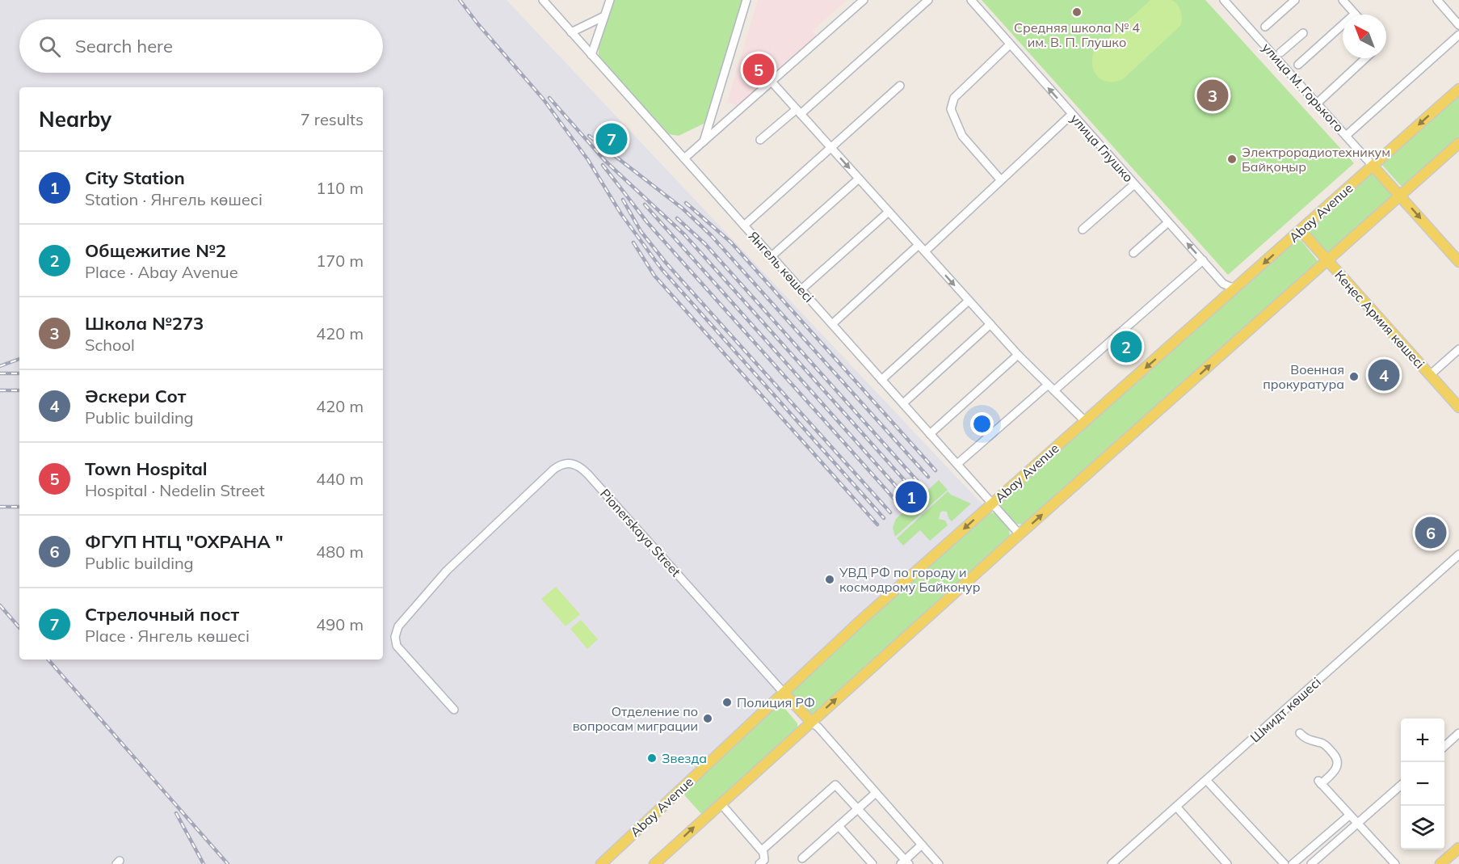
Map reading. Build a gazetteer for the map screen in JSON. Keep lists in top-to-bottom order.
{
  "streets": {
    "main road": [
      "улица М. Горького",
      "Abay Avenue",
      "Кеңес Армия көшесі",
      "Pionerskaya Street"
    ],
    "street": ["улица Глушко", "Янгель көшесі", "Шмидт көшесі"]
  },
  "crossings": [
    ["улица М. Горького", "Abay Avenue"],
    ["улица Глушко", "Abay Avenue"],
    ["Abay Avenue", "Янгель көшесі"],
    ["Abay Avenue", "Кеңес Армия көшесі"],
    ["Abay Avenue", "Pionerskaya Street"]
  ],
  "one_way": ["улица Глушко"],
  "places": [
    "Средняя школа № 4 им. В. П. Глушко",
    "Электрорадиотехникум Байқоңыр",
    "Военная прокуратура",
    "УВД РФ по городу и космодрому Байконур",
    "Полиция РФ",
    "Отделение по вопросам миграции",
    "Звезда"
  ],
  "north": "top left",
  "page": {
    "search": "Search here",
    "pins": [
      "5",
      "3",
      "7",
      "2",
      "4",
      "1",
      "6"
    ],
    "heading": ["Nearby", "7 results"],
    "list": [
      {
        "mark": "1",
        "name": "City Station",
        "note": "Station · Янгель көшесі",
        "value": "110 m"
      },
      {
        "mark": "2",
        "name": "Общежитие №2",
        "note": "Place · Abay Avenue",
        "value": "170 m"
      },
      {
        "mark": "3",
        "name": "Школа №273",
        "note": "School",
        "value": "420 m"
      },
      {
        "mark": "4",
        "name": "Әскери Сот",
        "note": "Public building",
        "value": "420 m"
      },
      {
        "mark": "5",
        "name": "Town Hospital",
        "note": "Hospital · Nedelin Street",
        "value": "440 m"
      },
      {
        "mark": "6",
        "name": "ФГУП НТЦ \"ОХРАНА \"",
        "note": "Public building",
        "value": "480 m"
      },
      {
        "mark": "7",
        "name": "Стрелочный пост",
        "note": "Place · Янгель көшесі",
        "value": "490 m"
      }
    ],
    "map_buttons": ["+", "−"]
  }
}
